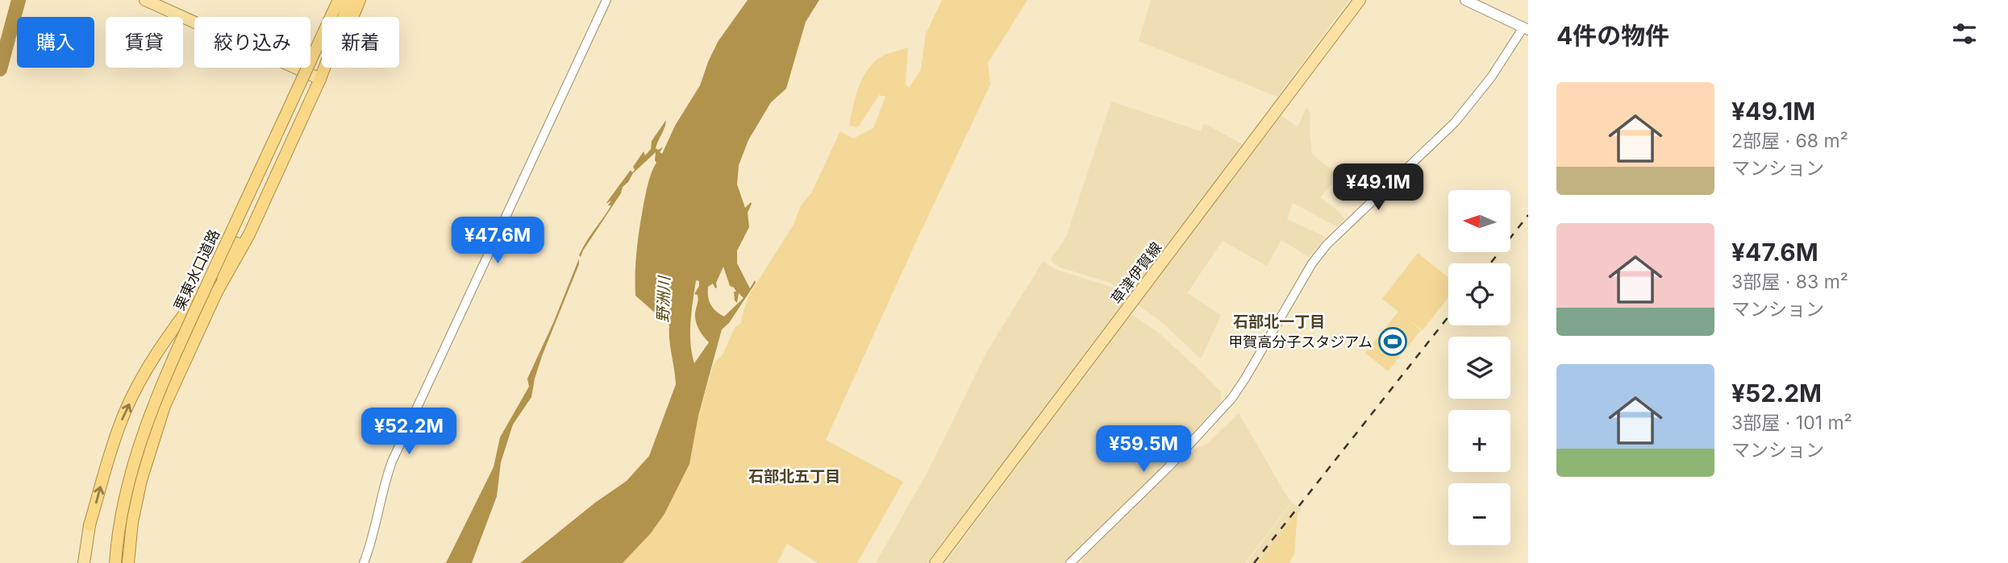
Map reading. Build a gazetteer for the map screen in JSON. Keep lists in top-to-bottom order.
{
  "streets": {
    "highway": ["栗東水口道路"],
    "main road": ["草津伊賀線"]
  },
  "districts": ["石部北一丁目", "石部北五丁目"],
  "water": ["野洲川"],
  "places": {
    "sports": ["甲賀高分子スタジアム"]
  },
  "north": "left",
  "page": {
    "heading": "4件の物件",
    "chip": [
      "購入",
      "賃貸",
      "絞り込み",
      "新着"
    ],
    "list": [
      {
        "name": "¥49.1M",
        "note": "2部屋 · 68 m² · マンション"
      },
      {
        "name": "¥47.6M",
        "note": "3部屋 · 83 m² · マンション"
      },
      {
        "name": "¥52.2M",
        "note": "3部屋 · 101 m² · マンション"
      }
    ],
    "price": [
      "¥49.1M",
      "¥47.6M",
      "¥52.2M",
      "¥59.5M"
    ],
    "map_buttons": ["+", "−"]
  }
}
